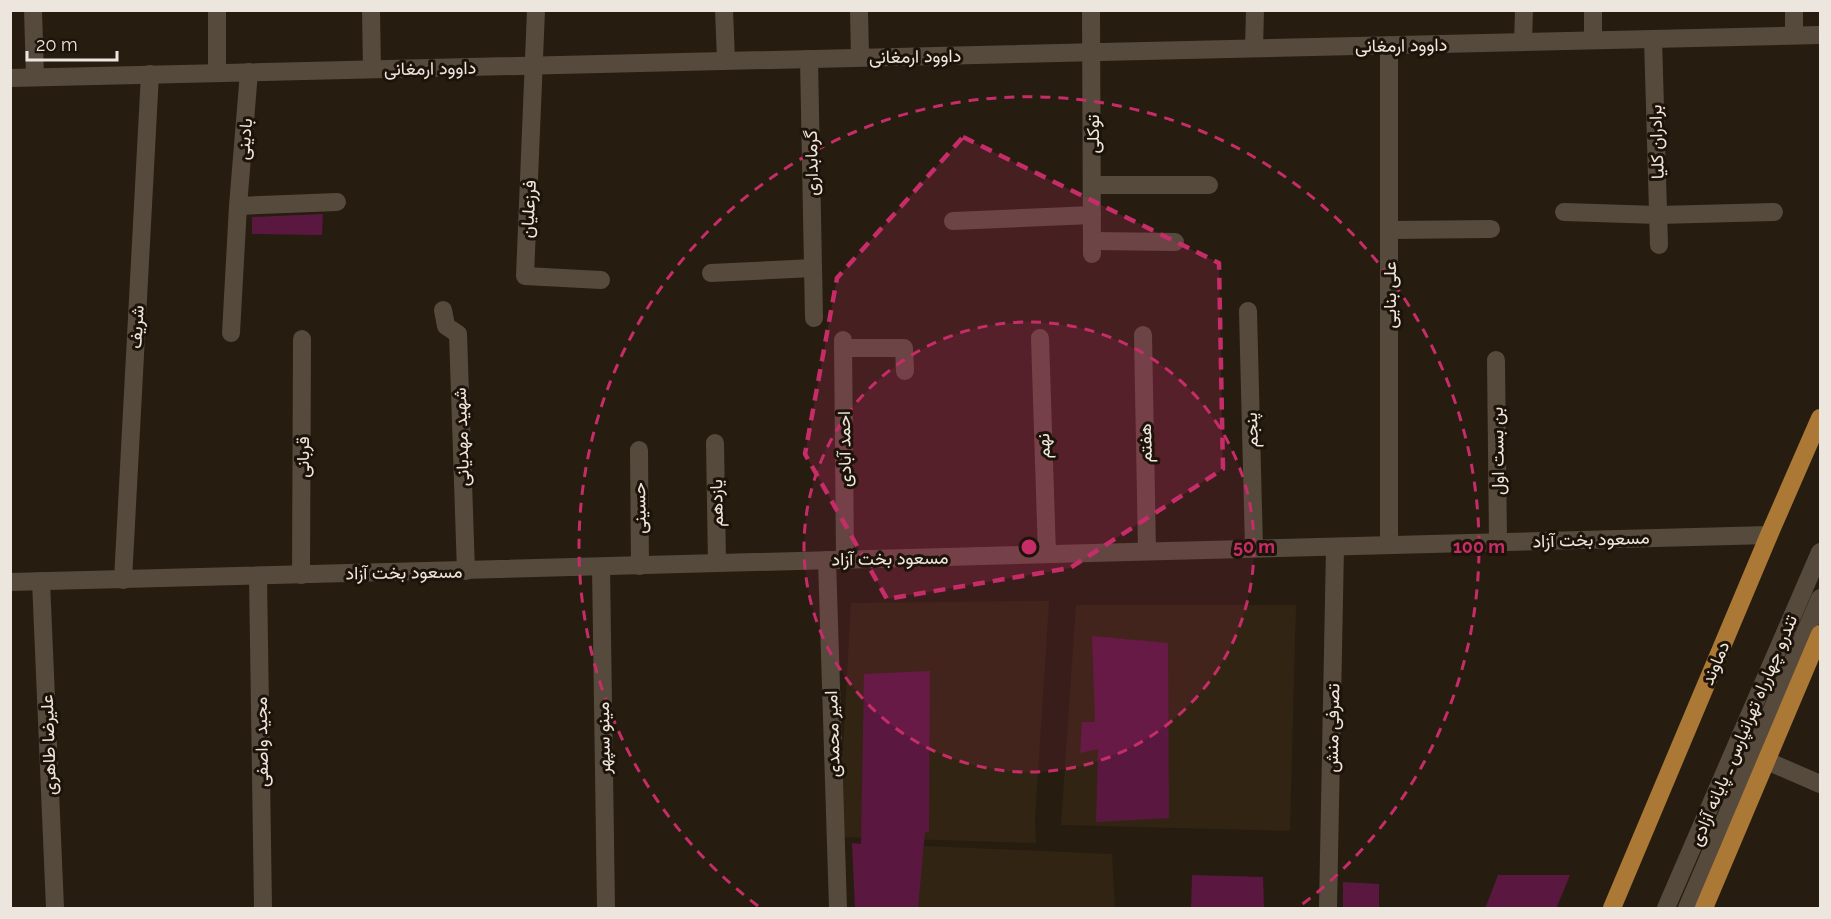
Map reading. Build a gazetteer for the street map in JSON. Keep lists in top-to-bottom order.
{
  "streets": {
    "main road": ["دماوند"],
    "street": [
      "داوود ارمغانی",
      "توکلی",
      "بادینی",
      "برادران کلیا",
      "گرمابداری",
      "فرزعلیان",
      "علی بنایی",
      "شریف",
      "پنجم",
      "شهید مهدیانی",
      "هفتم",
      "نهم",
      "احمد آبادی",
      "بن بست اول",
      "قربانی",
      "یازدهم",
      "حسینی",
      "مسعود بخت آزاد",
      "تصرفی منش",
      "تندرو چهارراه تهرانپارس ـ پایانه آزادی",
      "امیر محمدی",
      "مینو سپهر",
      "مجید واصفی",
      "علیرضا طاهری"
    ]
  },
  "crossings": [
    ["داوود ارمغانی", "توکلی"],
    ["داوود ارمغانی", "بادینی"],
    ["داوود ارمغانی", "برادران کلیا"],
    ["داوود ارمغانی", "گرمابداری"],
    ["داوود ارمغانی", "فرزعلیان"],
    ["داوود ارمغانی", "علی بنایی"],
    ["داوود ارمغانی", "شریف"],
    ["علی بنایی", "مسعود بخت آزاد"],
    ["شریف", "مسعود بخت آزاد"],
    ["پنجم", "مسعود بخت آزاد"],
    ["شهید مهدیانی", "مسعود بخت آزاد"],
    ["هفتم", "مسعود بخت آزاد"],
    ["نهم", "مسعود بخت آزاد"],
    ["احمد آبادی", "مسعود بخت آزاد"],
    ["بن بست اول", "مسعود بخت آزاد"],
    ["قربانی", "مسعود بخت آزاد"],
    ["یازدهم", "مسعود بخت آزاد"],
    ["حسینی", "مسعود بخت آزاد"],
    ["مسعود بخت آزاد", "دماوند"],
    ["مسعود بخت آزاد", "تصرفی منش"],
    ["مسعود بخت آزاد", "امیر محمدی"],
    ["مسعود بخت آزاد", "مینو سپهر"],
    ["مسعود بخت آزاد", "مجید واصفی"],
    ["مسعود بخت آزاد", "علیرضا طاهری"]
  ],
  "scale_bar": "20 m",
  "rings": ["50 m", "100 m"]
}
